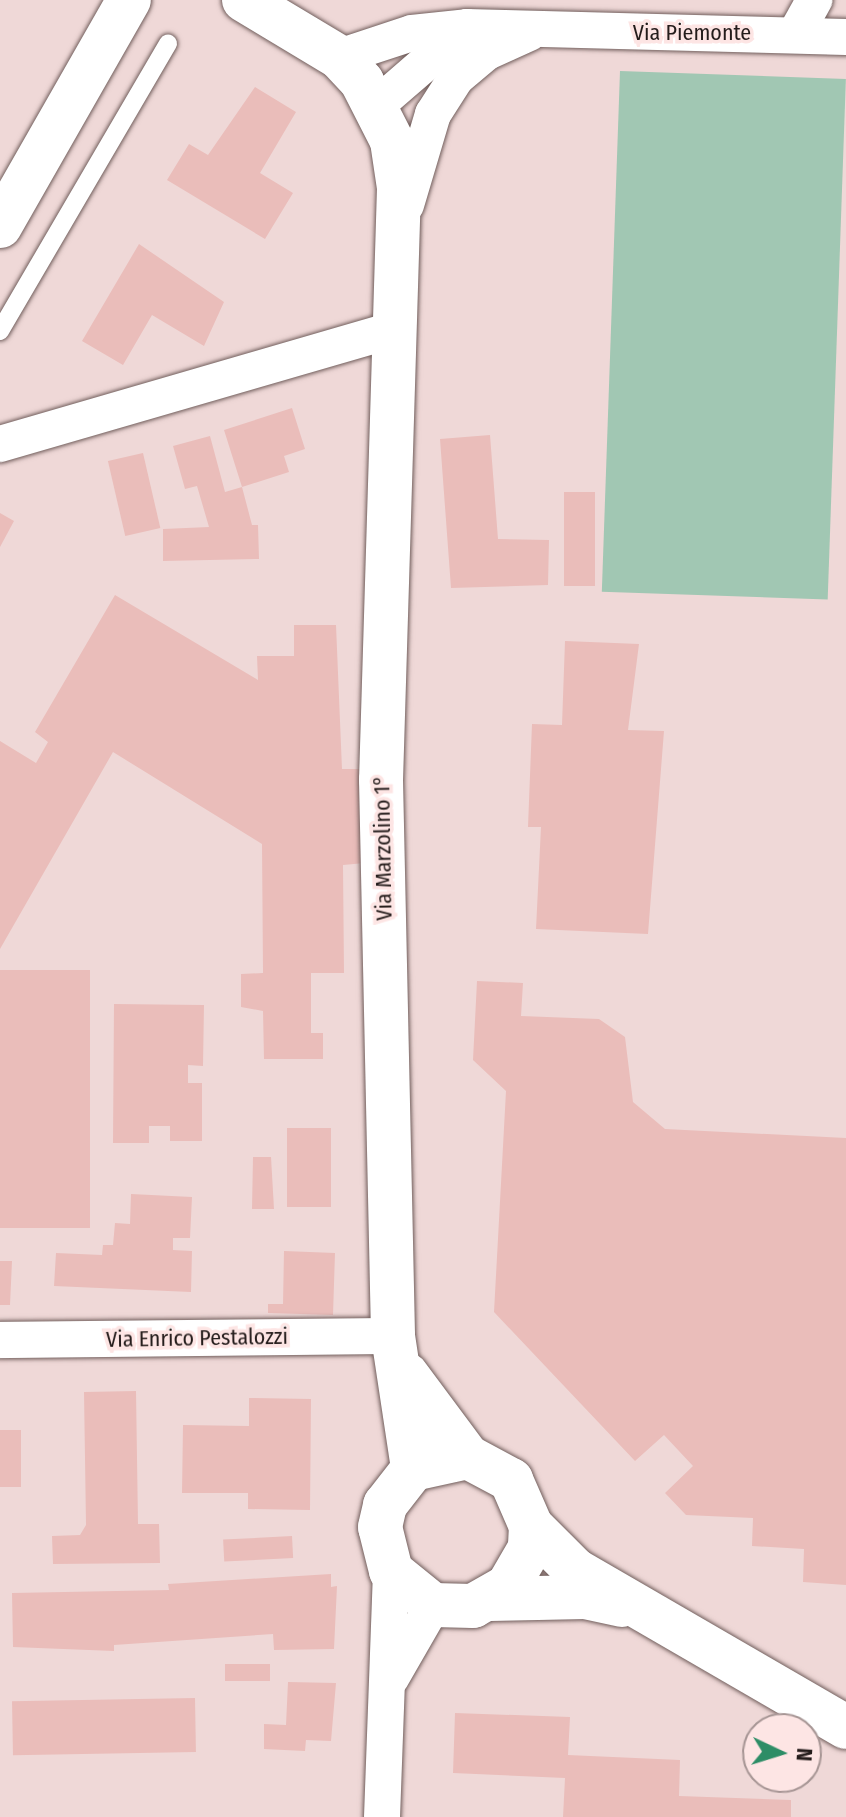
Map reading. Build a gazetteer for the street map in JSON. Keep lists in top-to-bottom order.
{
  "streets": {
    "main road": ["Via Marzolino 1°"],
    "street": ["Via Piemonte", "Via Enrico Pestalozzi"]
  },
  "crossings": [
    ["Via Piemonte", "Via Marzolino 1°"],
    ["Via Marzolino 1°", "Via Enrico Pestalozzi"]
  ],
  "north": "right"
}
